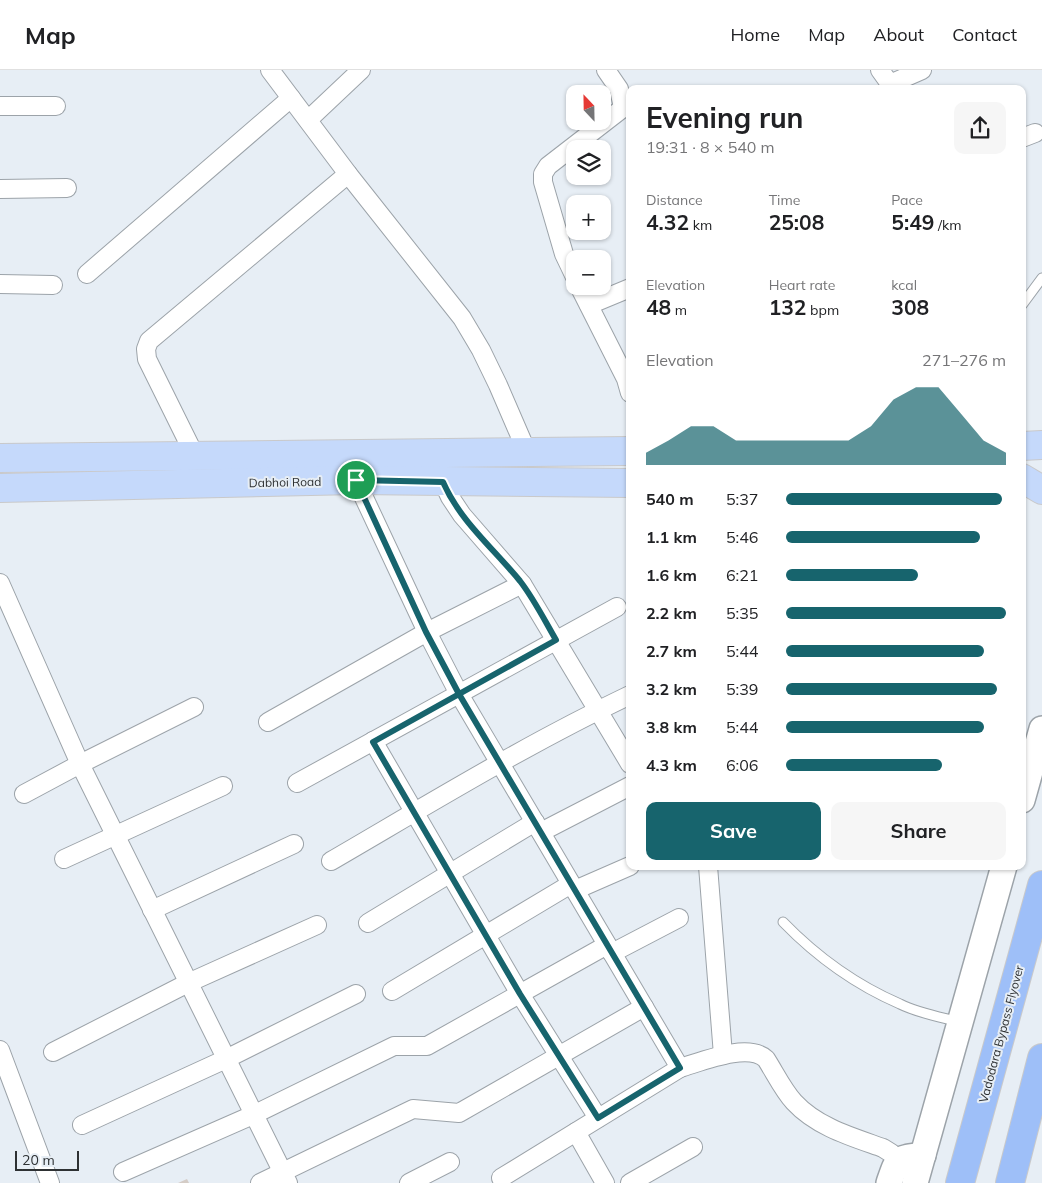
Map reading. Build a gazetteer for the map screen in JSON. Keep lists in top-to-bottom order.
{
  "streets": {
    "highway": ["Vadodara Bypass Flyover"],
    "main road": ["Dabhoi Road"]
  },
  "scale_bar": "20 m",
  "north": "top",
  "page": {
    "header": "Map",
    "nav": [
      "Home",
      "Map",
      "About",
      "Contact"
    ],
    "map_buttons": ["+", "−"],
    "heading": ["Evening run", "19:31 · 8 × 540 m"],
    "stats": [
      ["Distance", "4.32 km"],
      ["Time", "25:08"],
      ["Pace", "5:49 /km"],
      ["Elevation", "48 m"],
      ["Heart rate", "132 bpm"],
      ["kcal", "308"]
    ],
    "chart": ["Elevation", "271–276 m"],
    "list": [
      {
        "name": "540 m",
        "note": "5:37"
      },
      {
        "name": "1.1 km",
        "note": "5:46"
      },
      {
        "name": "1.6 km",
        "note": "6:21"
      },
      {
        "name": "2.2 km",
        "note": "5:35"
      },
      {
        "name": "2.7 km",
        "note": "5:44"
      },
      {
        "name": "3.2 km",
        "note": "5:39"
      },
      {
        "name": "3.8 km",
        "note": "5:44"
      },
      {
        "name": "4.3 km",
        "note": "6:06"
      }
    ],
    "buttons": ["Save", "Share"],
    "scale": "20 m"
  }
}
